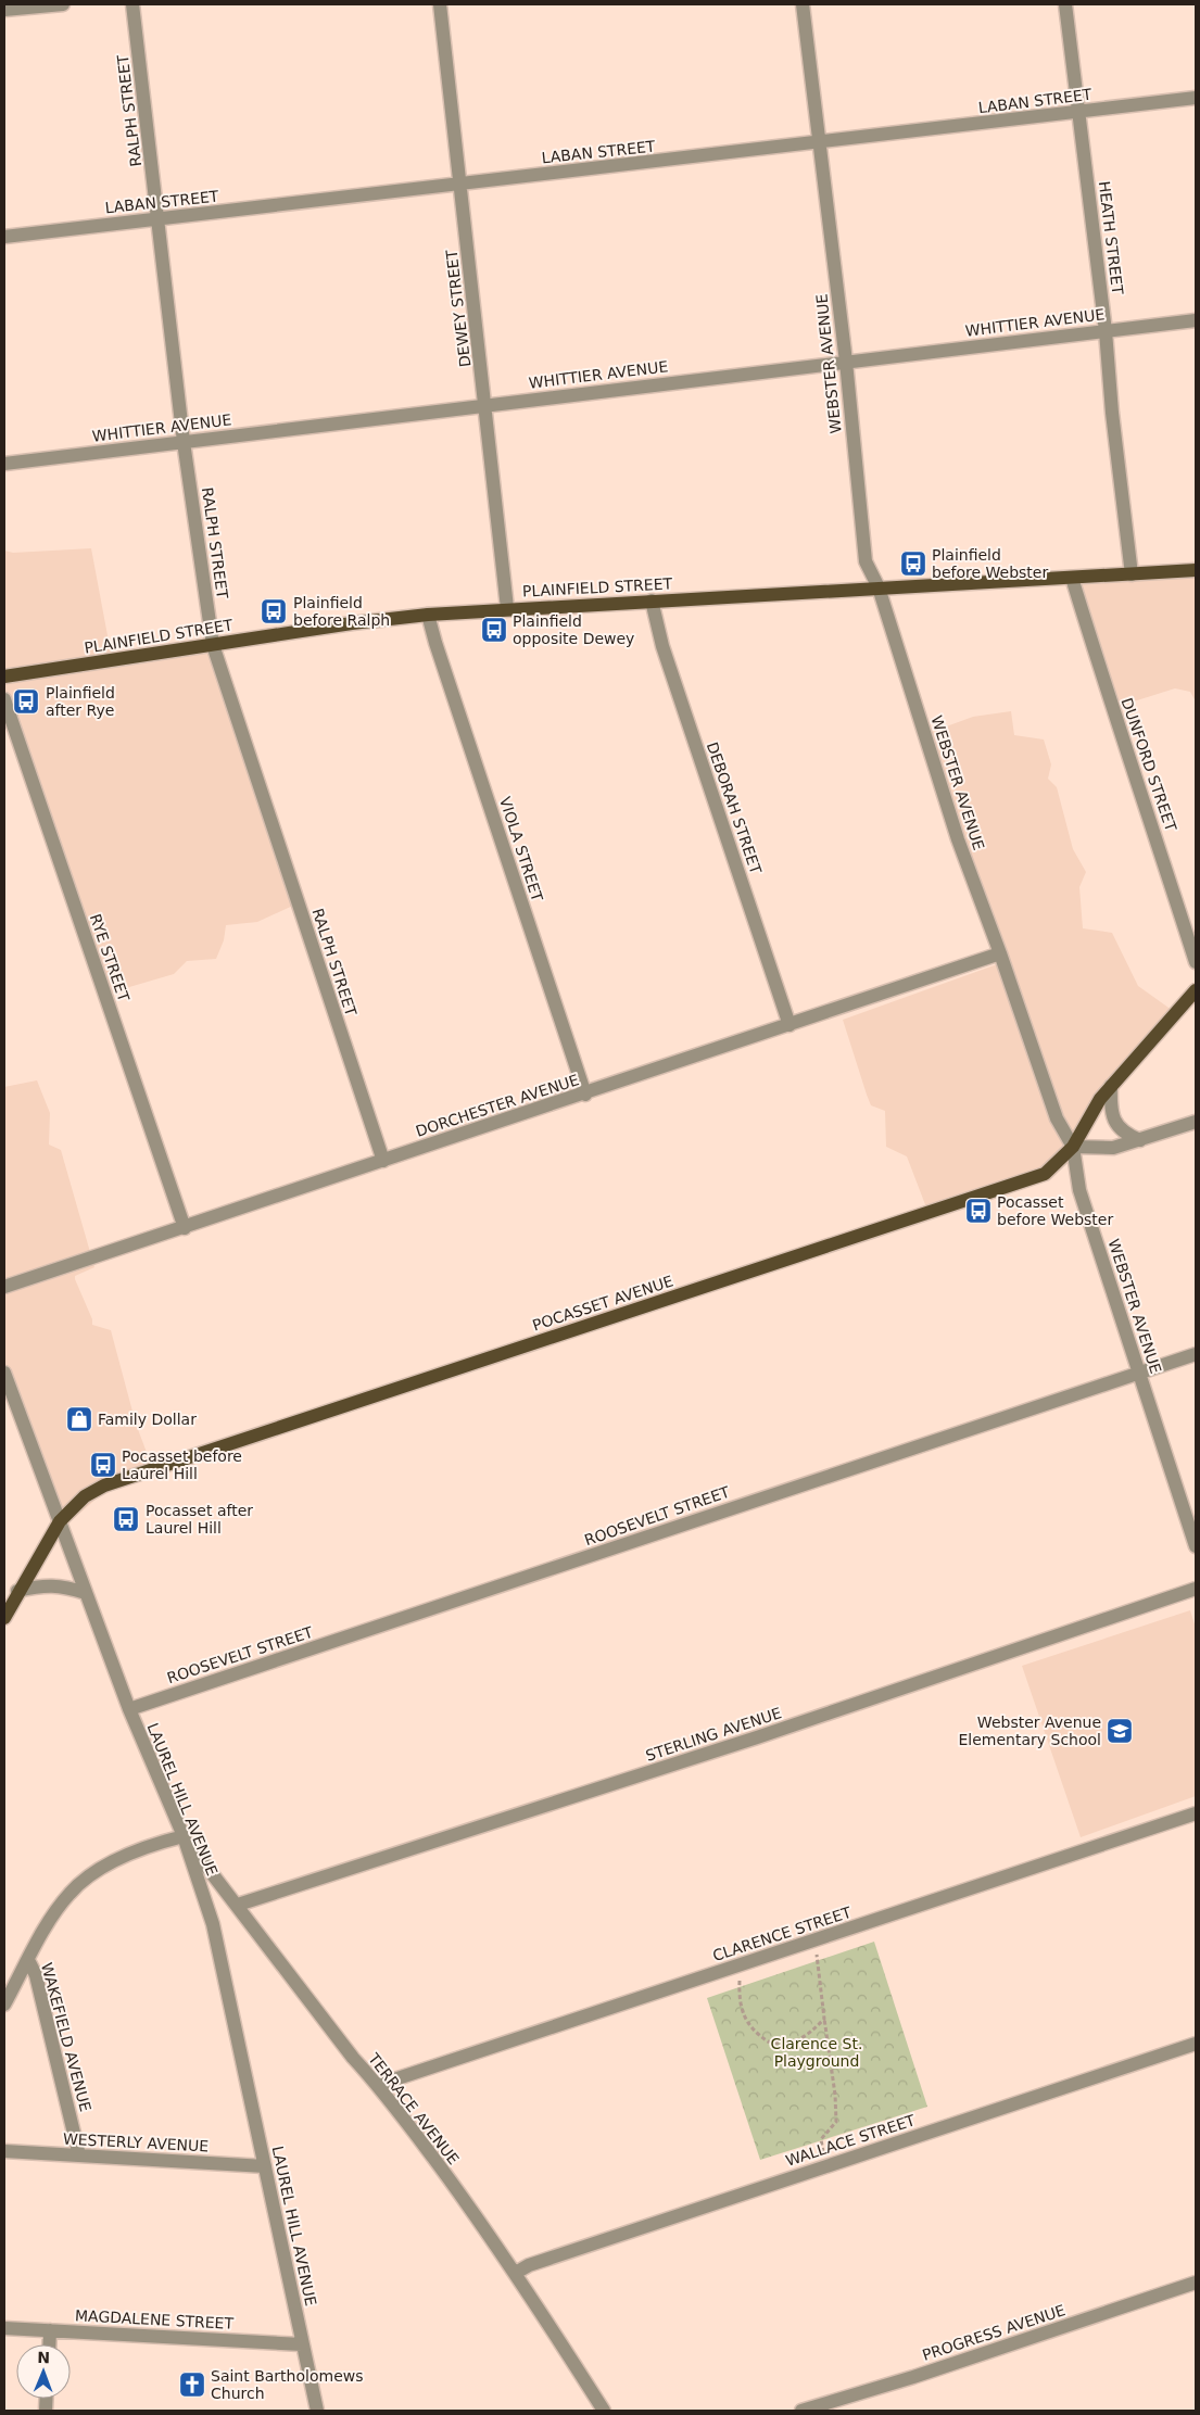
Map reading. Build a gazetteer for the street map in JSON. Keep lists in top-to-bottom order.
{
  "streets": {
    "main road": ["PLAINFIELD STREET", "POCASSET AVENUE"],
    "street": [
      "LABAN STREET",
      "RALPH STREET",
      "HEATH STREET",
      "DEWEY STREET",
      "WHITTIER AVENUE",
      "WEBSTER AVENUE",
      "DUNFORD STREET",
      "DEBORAH STREET",
      "VIOLA STREET",
      "RYE STREET",
      "DORCHESTER AVENUE",
      "ROOSEVELT STREET",
      "STERLING AVENUE",
      "LAUREL HILL AVENUE",
      "CLARENCE STREET",
      "WAKEFIELD AVENUE",
      "TERRACE AVENUE",
      "WALLACE STREET",
      "WESTERLY AVENUE",
      "MAGDALENE STREET",
      "PROGRESS AVENUE"
    ]
  },
  "crossings": [
    ["LABAN STREET", "RALPH STREET"],
    ["LABAN STREET", "HEATH STREET"],
    ["LABAN STREET", "DEWEY STREET"],
    ["LABAN STREET", "WEBSTER AVENUE"],
    ["RALPH STREET", "WHITTIER AVENUE"],
    ["RALPH STREET", "PLAINFIELD STREET"],
    ["RALPH STREET", "DORCHESTER AVENUE"],
    ["HEATH STREET", "WHITTIER AVENUE"],
    ["HEATH STREET", "PLAINFIELD STREET"],
    ["DEWEY STREET", "WHITTIER AVENUE"],
    ["DEWEY STREET", "PLAINFIELD STREET"],
    ["WHITTIER AVENUE", "WEBSTER AVENUE"],
    ["WEBSTER AVENUE", "PLAINFIELD STREET"],
    ["WEBSTER AVENUE", "DORCHESTER AVENUE"],
    ["WEBSTER AVENUE", "POCASSET AVENUE"],
    ["WEBSTER AVENUE", "ROOSEVELT STREET"],
    ["PLAINFIELD STREET", "DUNFORD STREET"],
    ["PLAINFIELD STREET", "DEBORAH STREET"],
    ["PLAINFIELD STREET", "VIOLA STREET"],
    ["DEBORAH STREET", "DORCHESTER AVENUE"],
    ["VIOLA STREET", "DORCHESTER AVENUE"],
    ["RYE STREET", "DORCHESTER AVENUE"],
    ["POCASSET AVENUE", "LAUREL HILL AVENUE"],
    ["ROOSEVELT STREET", "LAUREL HILL AVENUE"],
    ["STERLING AVENUE", "TERRACE AVENUE"],
    ["LAUREL HILL AVENUE", "TERRACE AVENUE"],
    ["LAUREL HILL AVENUE", "WESTERLY AVENUE"],
    ["LAUREL HILL AVENUE", "MAGDALENE STREET"],
    ["CLARENCE STREET", "TERRACE AVENUE"],
    ["WAKEFIELD AVENUE", "WESTERLY AVENUE"],
    ["TERRACE AVENUE", "WALLACE STREET"]
  ],
  "parks": ["Clarence St. Playground"],
  "places": {
    "bus stop": [
      "Plainfield before Webster",
      "Plainfield before Ralph",
      "Plainfield opposite Dewey",
      "Plainfield after Rye",
      "Pocasset before Webster",
      "Pocasset before Laurel Hill",
      "Pocasset after Laurel Hill"
    ],
    "shop": ["Family Dollar"],
    "school or university": ["Webster Avenue Elementary School"],
    "church": ["Saint Bartholomews Church"]
  },
  "north": "top"
}
